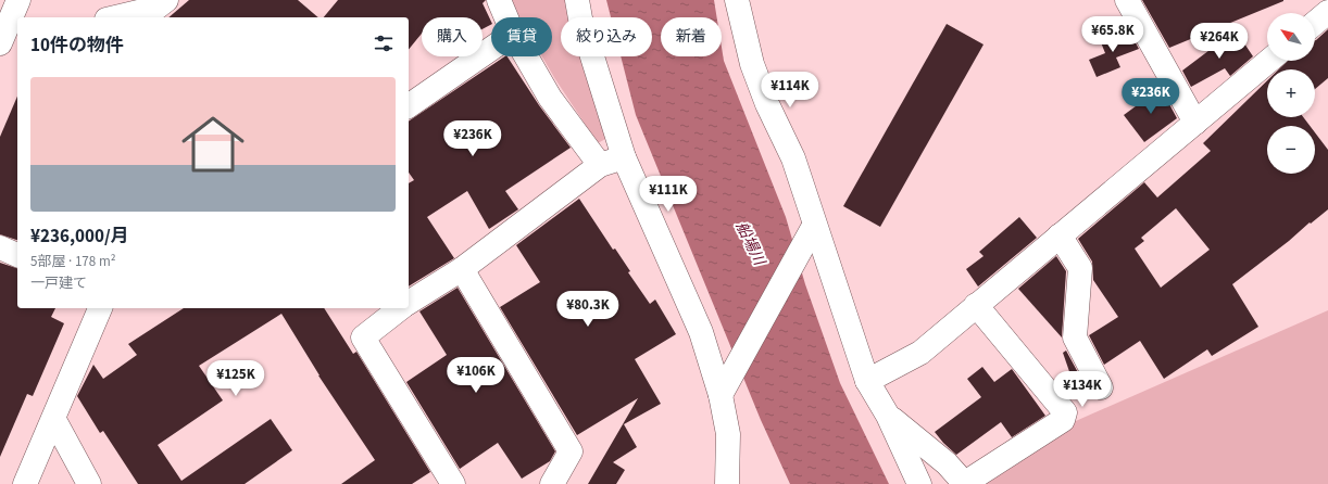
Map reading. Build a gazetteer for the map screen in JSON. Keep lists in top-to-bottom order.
{
  "water": ["船場川"],
  "north": "top left",
  "page": {
    "map_buttons": ["+", "−"],
    "price": [
      "¥65.8K",
      "¥264K",
      "¥114K",
      "¥236K",
      "¥236K",
      "¥111K",
      "¥80.3K",
      "¥106K",
      "¥125K",
      "¥134K"
    ],
    "chip": [
      "購入",
      "賃貸",
      "絞り込み",
      "新着"
    ],
    "heading": "10件の物件",
    "list": [
      {
        "name": "¥236,000/月",
        "note": "5部屋 · 178 m² · 一戸建て"
      }
    ]
  }
}
